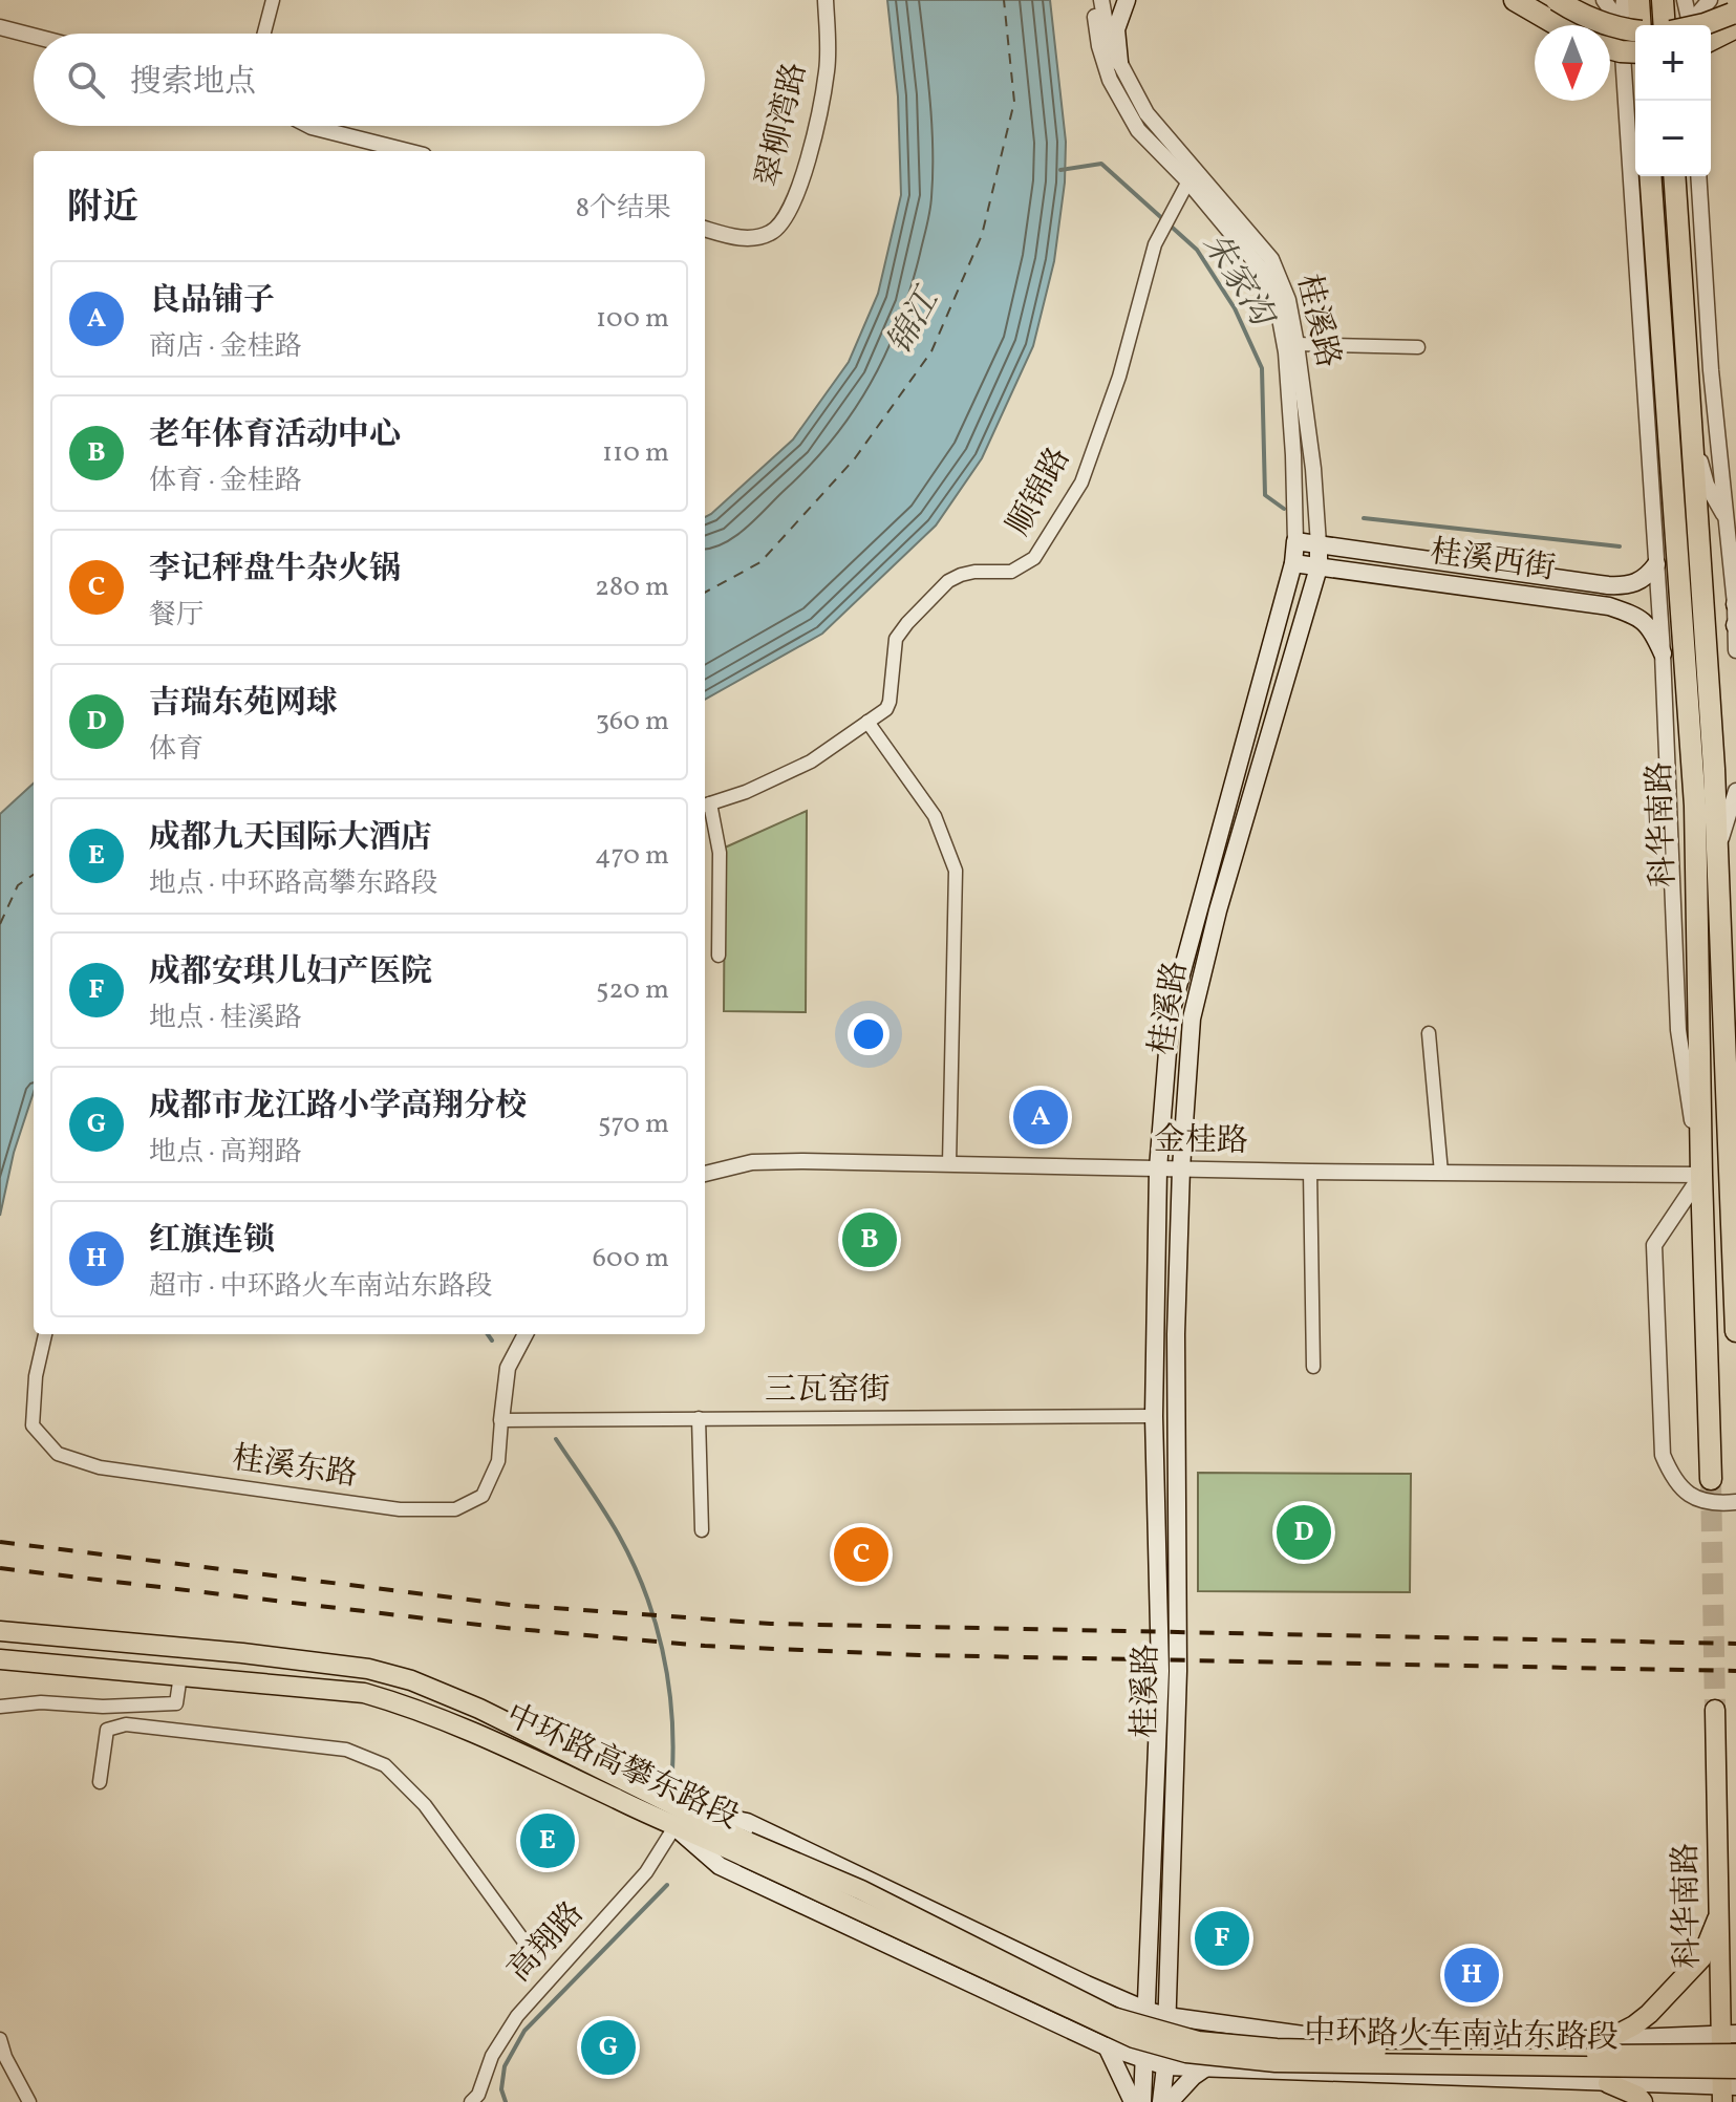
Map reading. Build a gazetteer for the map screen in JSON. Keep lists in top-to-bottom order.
{
  "streets": {
    "highway": ["科华南路"],
    "main road": [
      "桂溪路",
      "桂溪西街",
      "中环路高攀东路段",
      "中环路火车南站东路段"
    ],
    "street": [
      "翠柳湾路",
      "顺锦路",
      "金桂路",
      "三瓦窑街",
      "桂溪东路",
      "高翔路"
    ]
  },
  "crossings": [
    ["桂溪路", "顺锦路"],
    ["桂溪路", "桂溪西街"],
    ["桂溪路", "金桂路"],
    ["桂溪路", "三瓦窑街"],
    ["科华南路", "金桂路"],
    ["三瓦窑街", "桂溪东路"],
    ["中环路高攀东路段", "高翔路"],
    ["中环路高攀东路段", "中环路火车南站东路段"]
  ],
  "water": ["朱家沟", "锦江"],
  "north": "bottom",
  "page": {
    "map_buttons": ["+", "−"],
    "search": "搜索地点",
    "heading": ["附近", "8个结果"],
    "list": [
      {
        "mark": "A",
        "name": "良品铺子",
        "note": "商店 · 金桂路",
        "value": "100 m"
      },
      {
        "mark": "B",
        "name": "老年体育活动中心",
        "note": "体育 · 金桂路",
        "value": "110 m"
      },
      {
        "mark": "C",
        "name": "李记秤盘牛杂火锅",
        "note": "餐厅",
        "value": "280 m"
      },
      {
        "mark": "D",
        "name": "吉瑞东苑网球",
        "note": "体育",
        "value": "360 m"
      },
      {
        "mark": "E",
        "name": "成都九天国际大酒店",
        "note": "地点 · 中环路高攀东路段",
        "value": "470 m"
      },
      {
        "mark": "F",
        "name": "成都安琪儿妇产医院",
        "note": "地点 · 桂溪路",
        "value": "520 m"
      },
      {
        "mark": "G",
        "name": "成都市龙江路小学高翔分校",
        "note": "地点 · 高翔路",
        "value": "570 m"
      },
      {
        "mark": "H",
        "name": "红旗连锁",
        "note": "超市 · 中环路火车南站东路段",
        "value": "600 m"
      }
    ],
    "pins": [
      "A",
      "B",
      "D",
      "C",
      "E",
      "F",
      "H",
      "G"
    ]
  }
}
